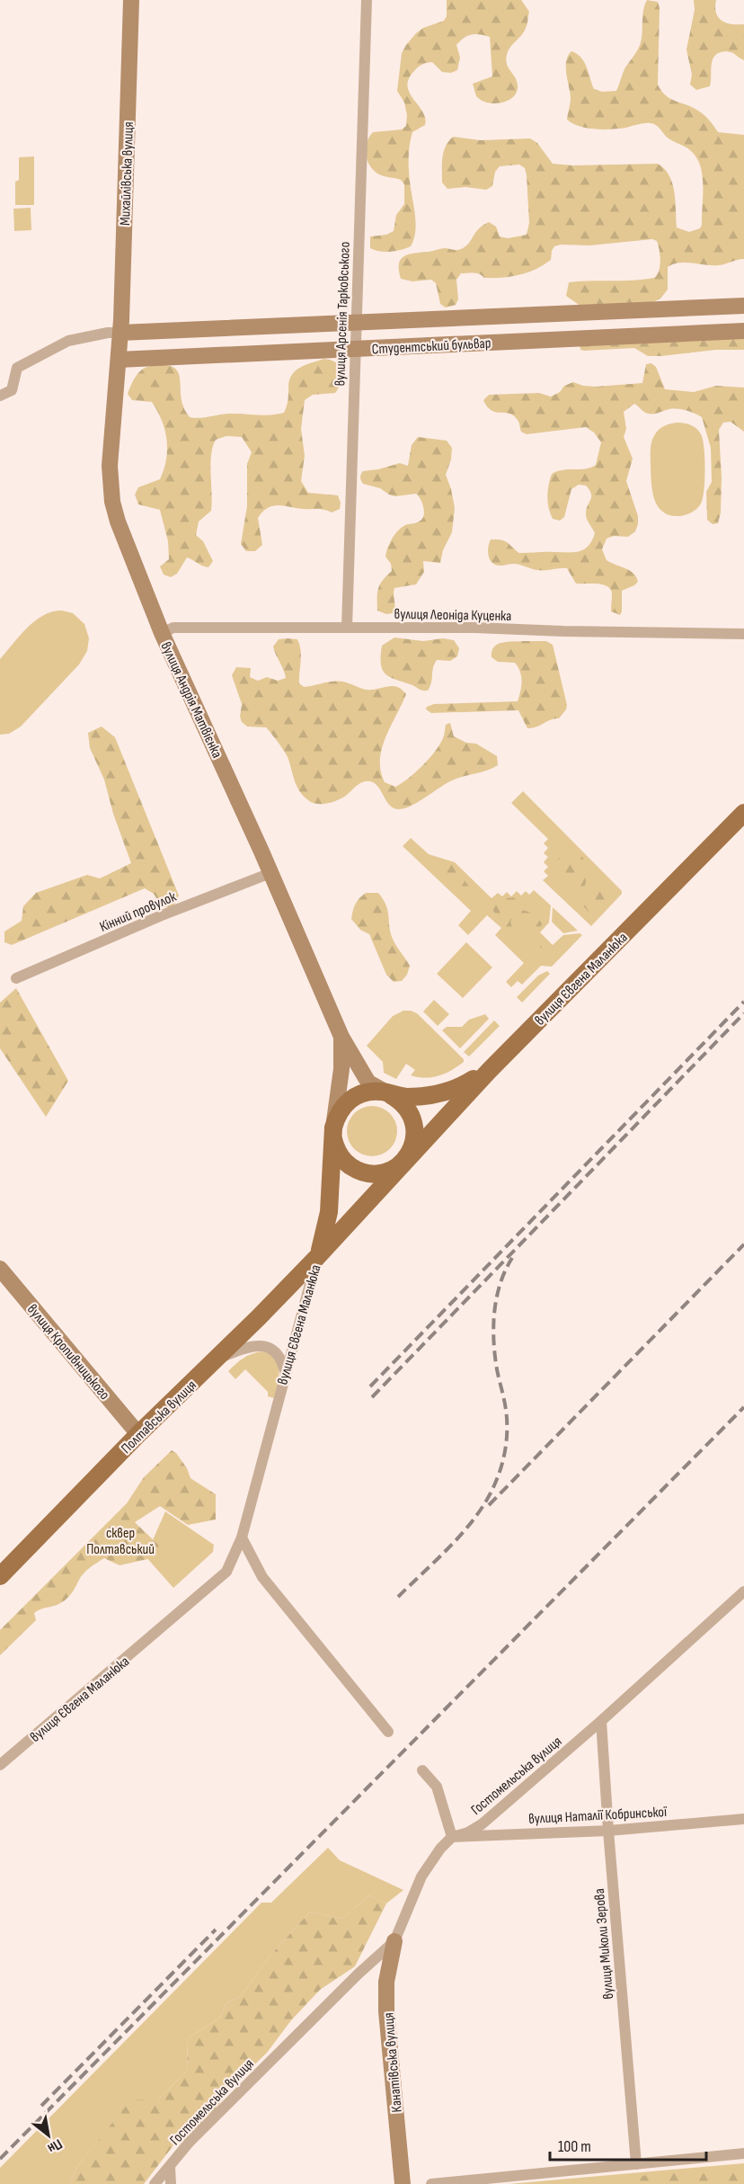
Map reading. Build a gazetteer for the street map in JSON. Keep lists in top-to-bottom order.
{
  "streets": {
    "main road": ["вулиця Євгена Маланюка", "Полтавська вулиця"],
    "street": [
      "Михайлівська вулиця",
      "вулиця Арсенія Тарковського",
      "Студентський бульвар",
      "вулиця Леоніда Куценка",
      "вулиця Андрія Матвієнка",
      "Кінний провулок",
      "вулиця Кропивницького",
      "Гостомельська вулиця",
      "вулиця Наталії Кобринської",
      "вулиця Миколи Зерова",
      "Канатівська вулиця"
    ]
  },
  "crossings": [
    ["Михайлівська вулиця", "Студентський бульвар"],
    ["Михайлівська вулиця", "вулиця Андрія Матвієнка"],
    ["вулиця Арсенія Тарковського", "Студентський бульвар"],
    ["вулиця Арсенія Тарковського", "вулиця Леоніда Куценка"],
    ["Студентський бульвар", "вулиця Андрія Матвієнка"],
    ["вулиця Леоніда Куценка", "вулиця Андрія Матвієнка"],
    ["вулиця Андрія Матвієнка", "Кінний провулок"],
    ["вулиця Андрія Матвієнка", "вулиця Євгена Маланюка"],
    ["вулиця Євгена Маланюка", "Полтавська вулиця"],
    ["вулиця Кропивницького", "Полтавська вулиця"],
    ["Гостомельська вулиця", "вулиця Наталії Кобринської"],
    ["Гостомельська вулиця", "вулиця Миколи Зерова"],
    ["Гостомельська вулиця", "Канатівська вулиця"],
    ["вулиця Наталії Кобринської", "вулиця Миколи Зерова"]
  ],
  "parks": ["сквер Полтавський"],
  "scale_bar": "100 m",
  "north": "bottom right"
}
